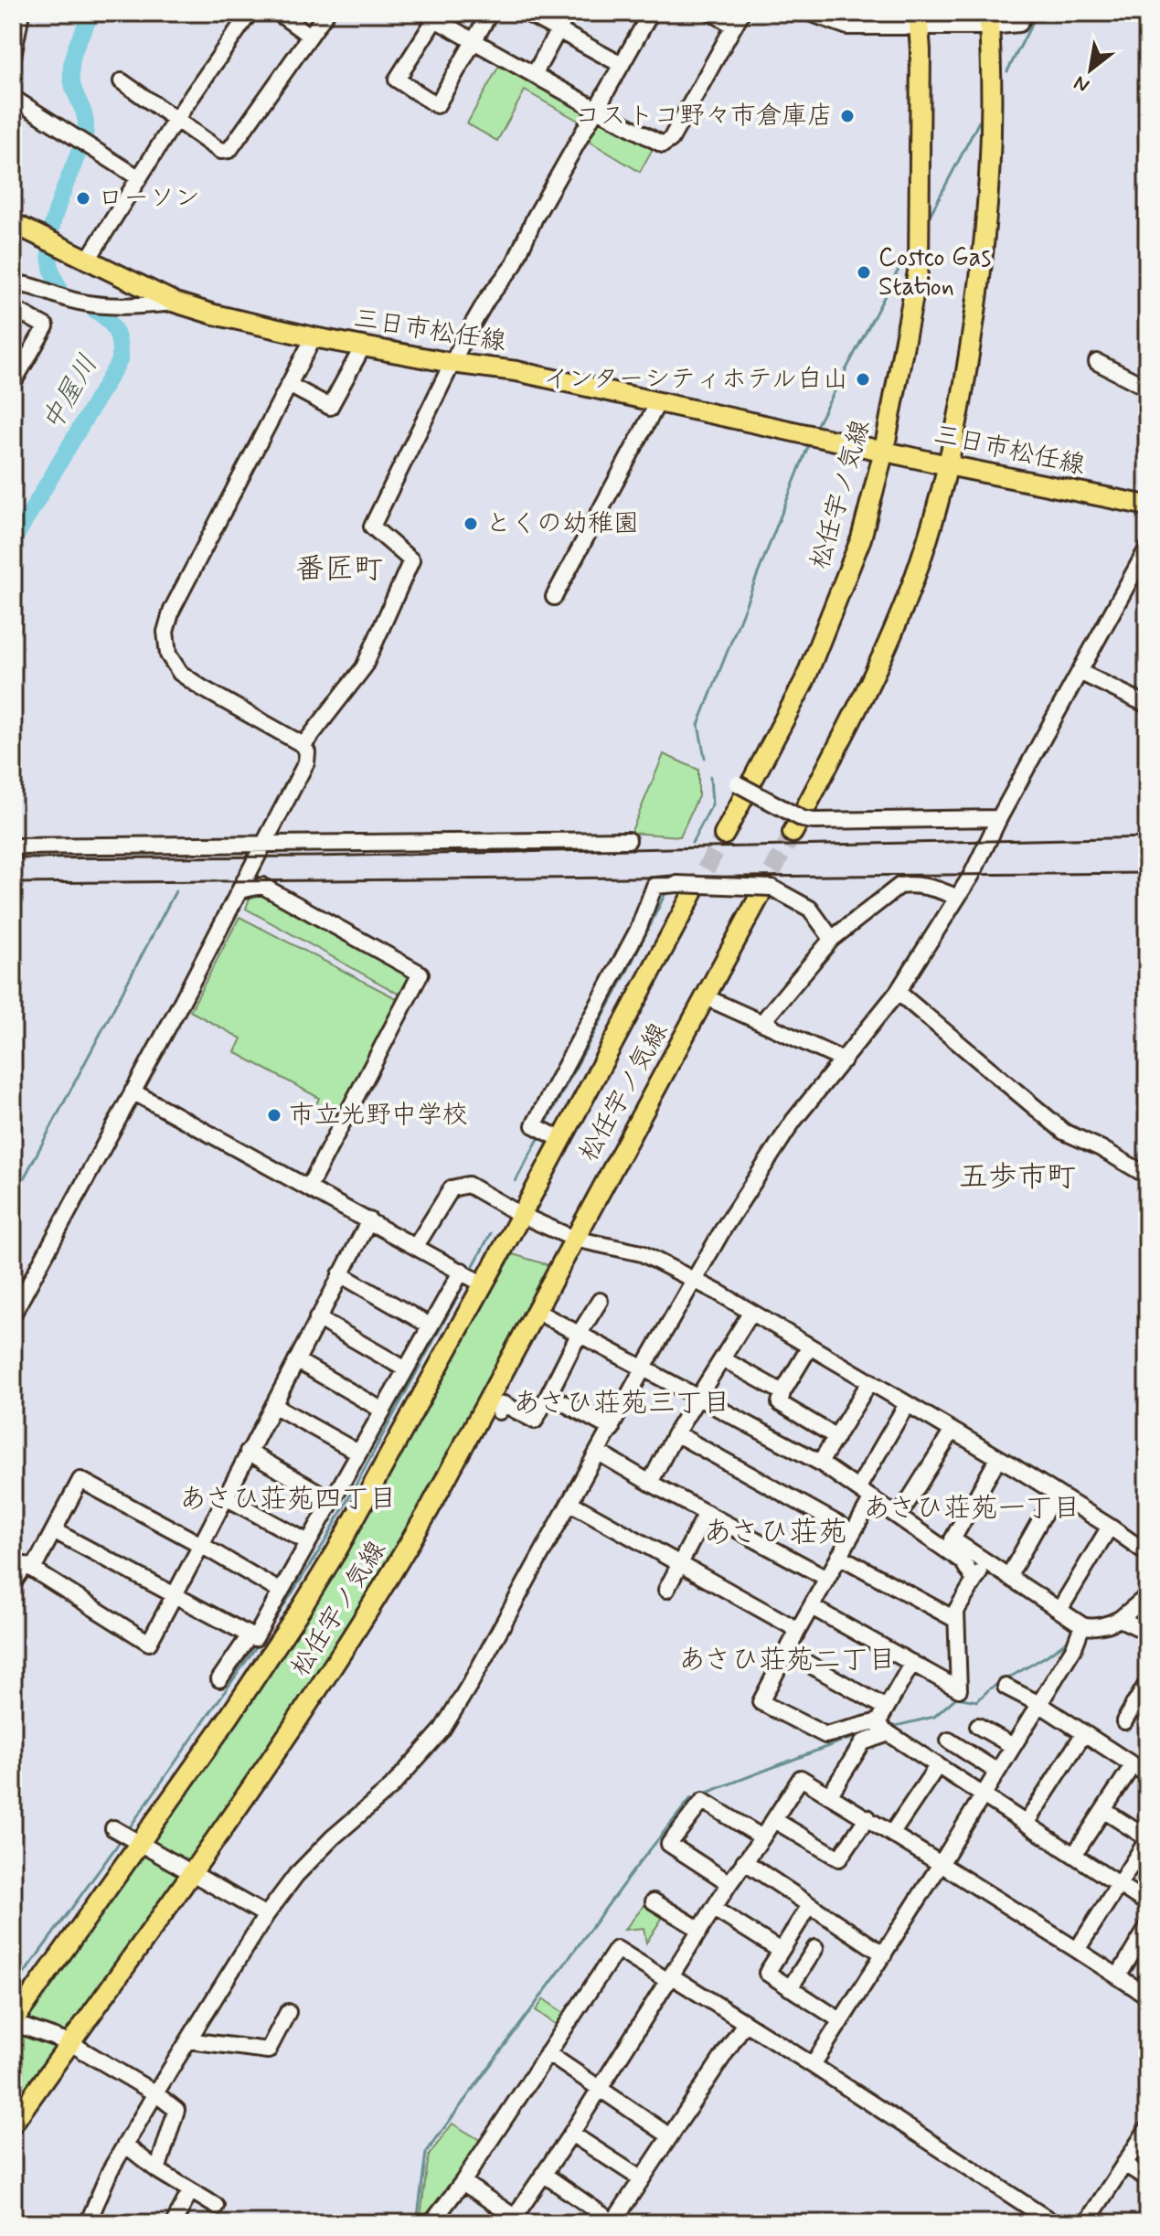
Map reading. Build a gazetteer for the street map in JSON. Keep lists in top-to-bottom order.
{
  "streets": {
    "main road": ["三日市松任線", "松任宇ノ気線"]
  },
  "crossings": [
    ["三日市松任線", "松任宇ノ気線"]
  ],
  "districts": [
    "番匠町",
    "五歩市町",
    "あさひ荘苑三丁目",
    "あさひ荘苑四丁目",
    "あさひ荘苑一丁目",
    "あさひ荘苑",
    "あさひ荘苑二丁目"
  ],
  "water": ["中屋川"],
  "places": [
    "コストコ野々市倉庫店",
    "ローソン",
    "Costco Gas Station",
    "インターシティホテル白山",
    "とくの幼稚園",
    "市立光野中学校"
  ],
  "north": "bottom left"
}
